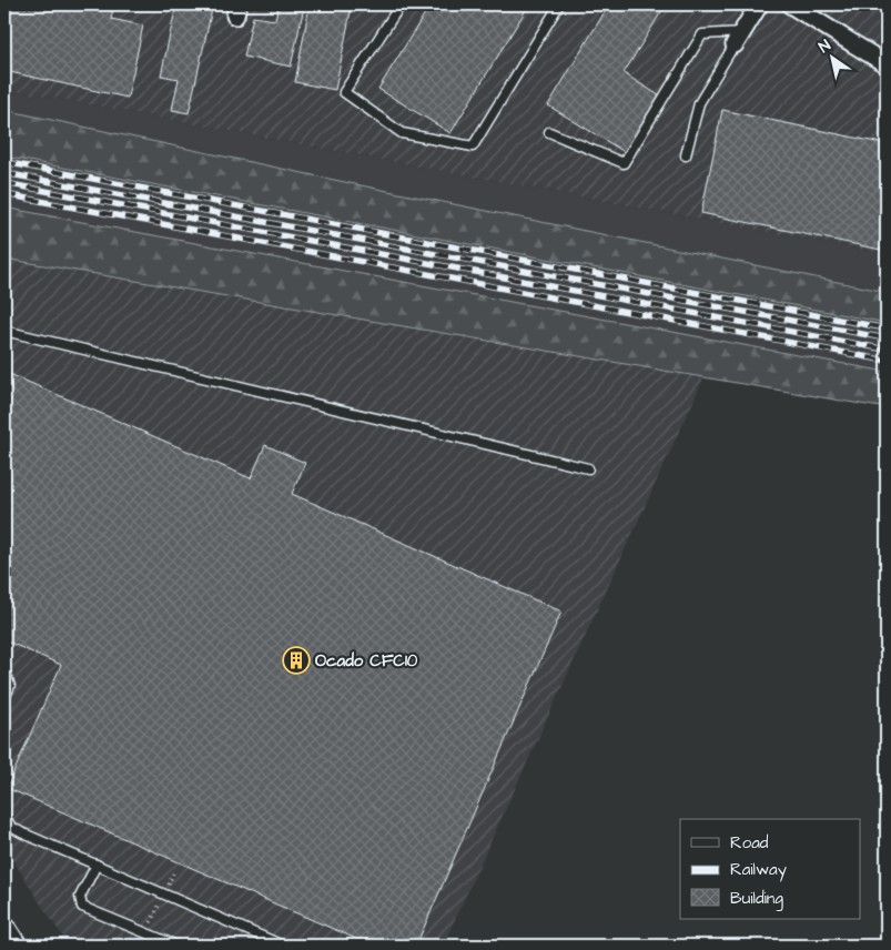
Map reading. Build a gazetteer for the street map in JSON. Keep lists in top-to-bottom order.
{
  "places": {
    "building": ["Ocado CFC10"]
  },
  "legend": ["Road", "Railway", "Building"],
  "north": "top left"
}
